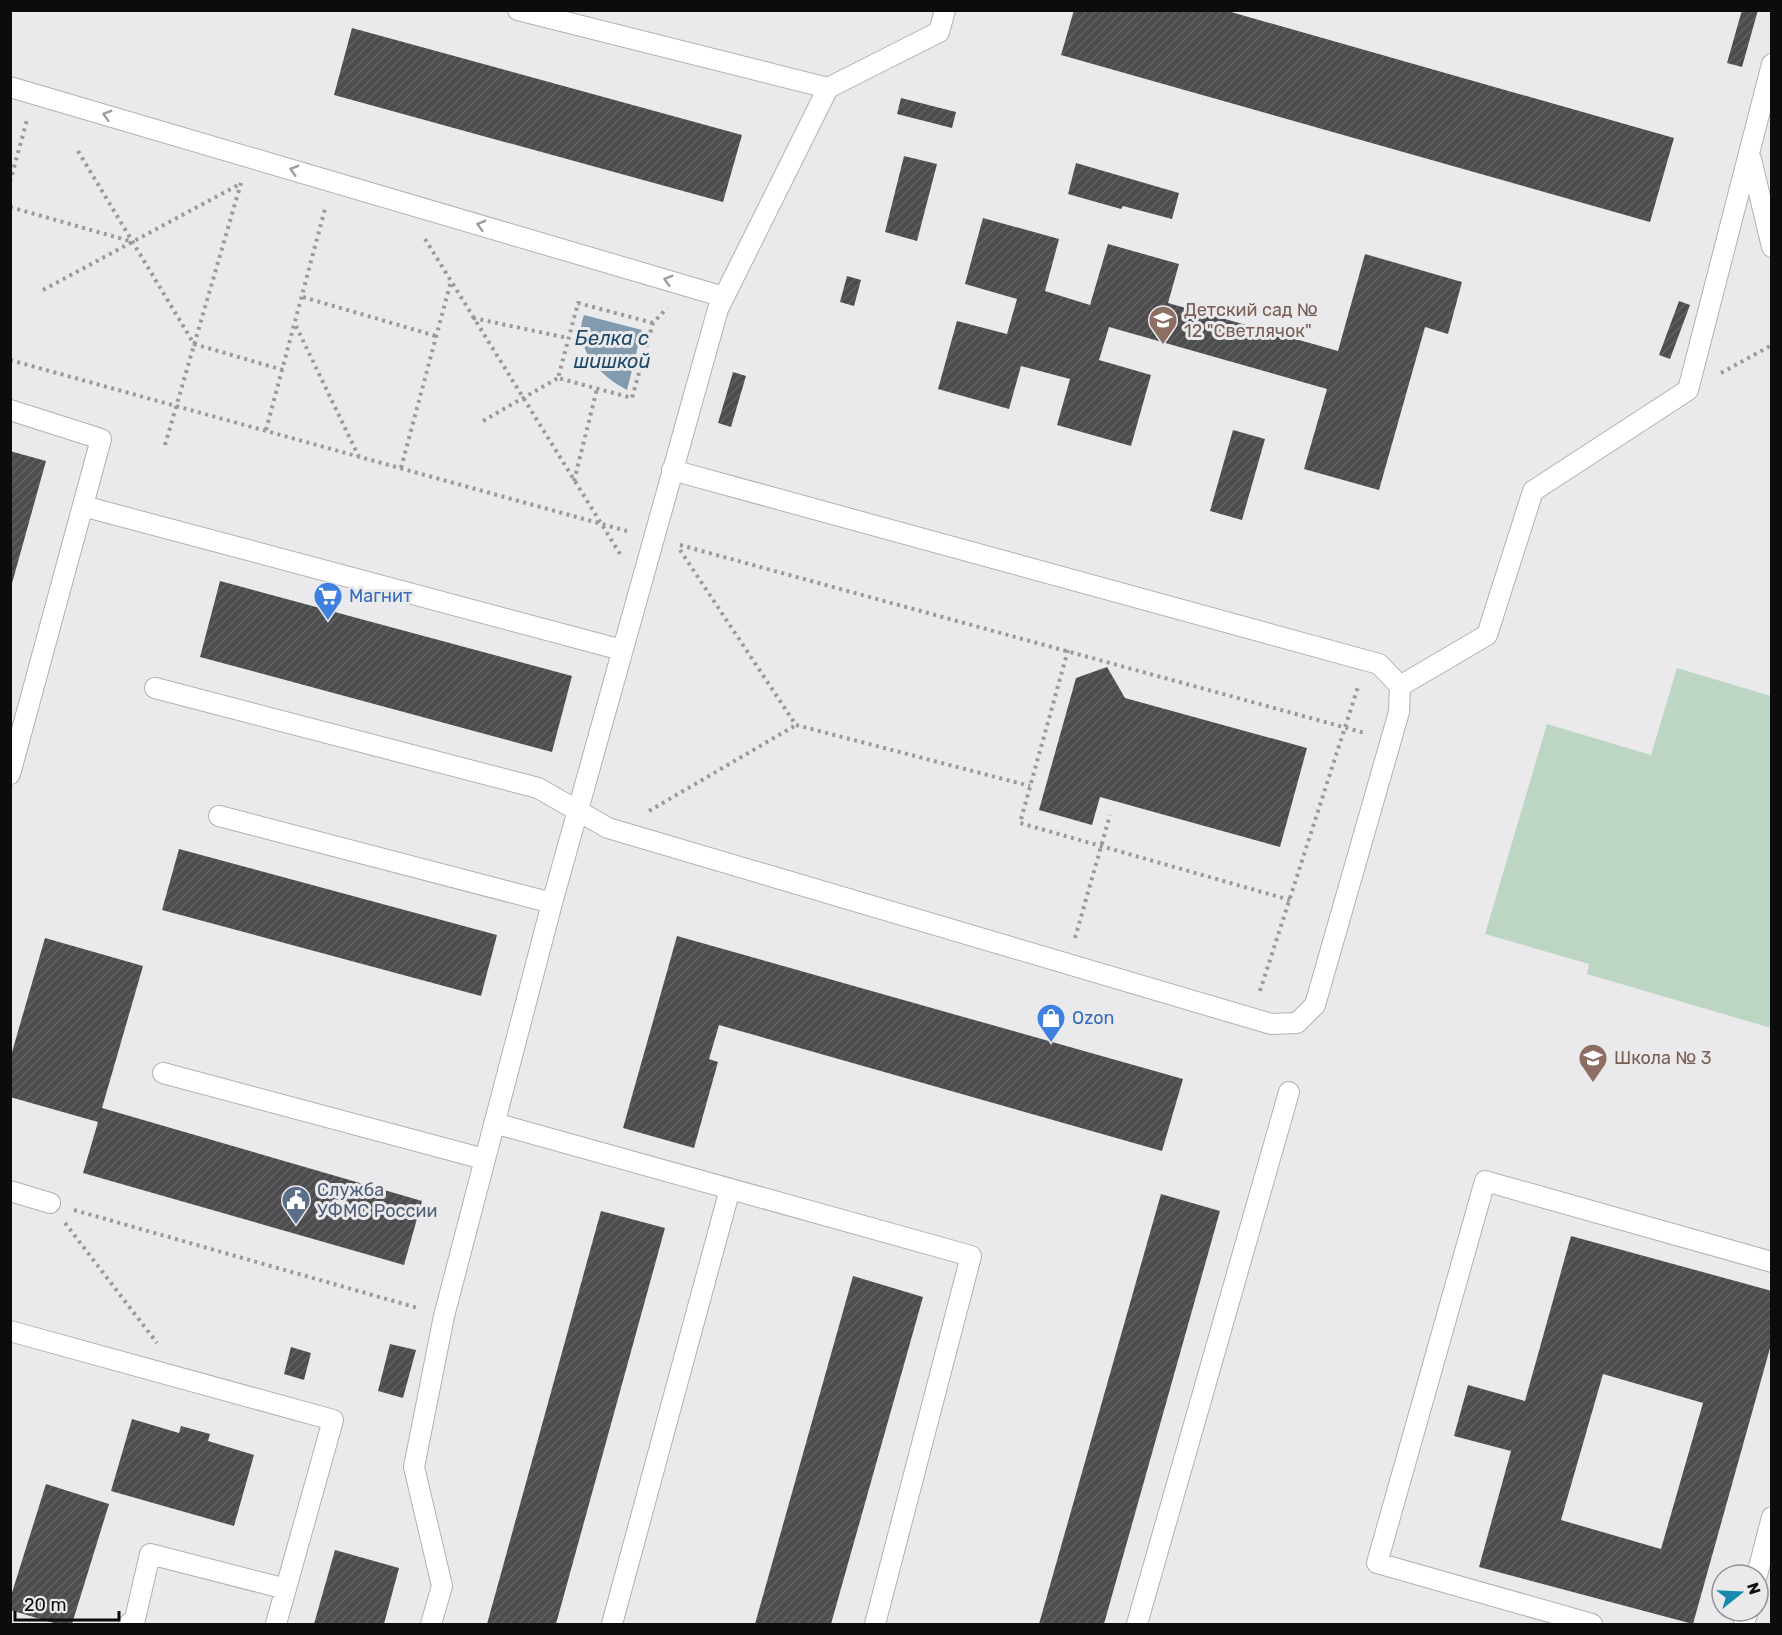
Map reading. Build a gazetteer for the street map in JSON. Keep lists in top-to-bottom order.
{
  "water": ["Белка с шишкой"],
  "places": {
    "school or university": ["Детский сад № 12 \"Светлячок\"", "Школа № 3"],
    "supermarket": ["Магнит"],
    "shop": ["Ozon"],
    "public building": ["Служба УФМС России"]
  },
  "scale_bar": "20 m",
  "north": "right"
}
